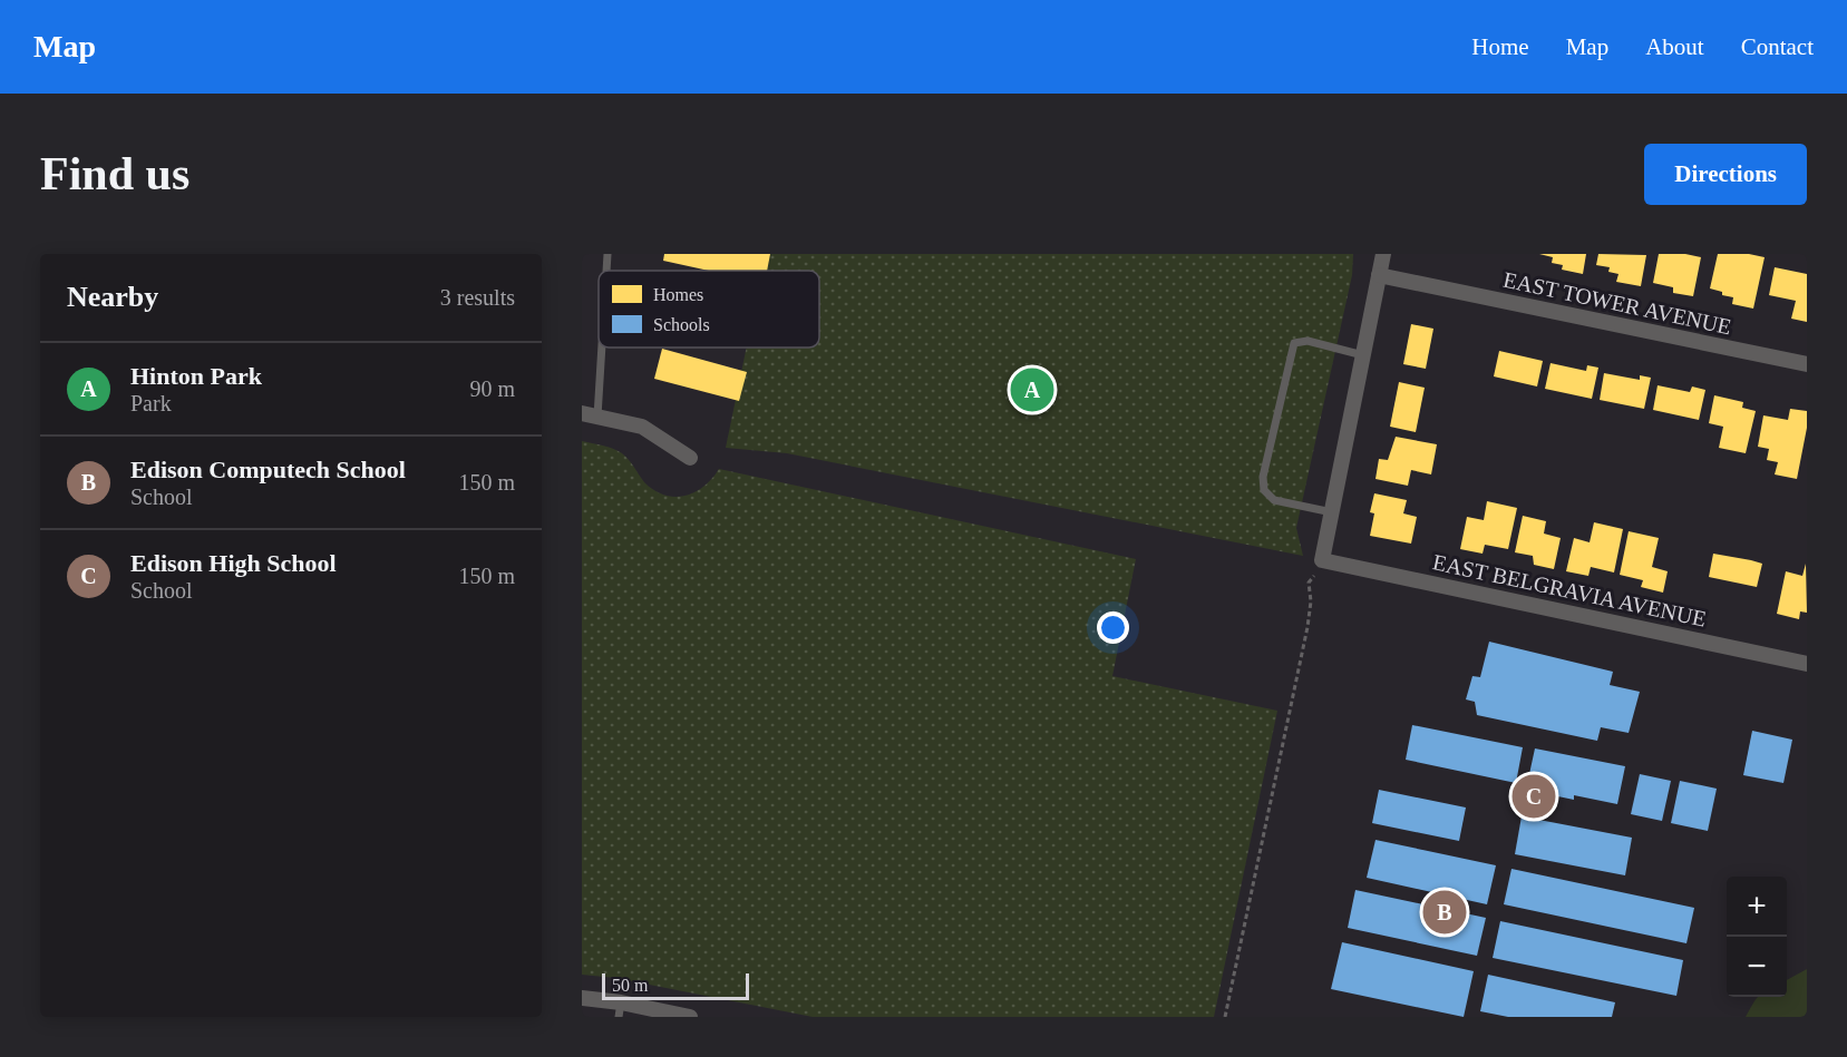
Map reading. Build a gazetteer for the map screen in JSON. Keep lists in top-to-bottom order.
{
  "streets": {
    "street": ["EAST TOWER AVENUE", "EAST BELGRAVIA AVENUE"]
  },
  "legend": ["Homes", "Schools"],
  "scale_bar": "50 m",
  "page": {
    "header": "Map",
    "nav": [
      "Home",
      "Map",
      "About",
      "Contact"
    ],
    "buttons": "Directions",
    "title": "Find us",
    "heading": ["Nearby", "3 results"],
    "list": [
      {
        "mark": "A",
        "name": "Hinton Park",
        "note": "Park",
        "value": "90 m"
      },
      {
        "mark": "B",
        "name": "Edison Computech School",
        "note": "School",
        "value": "150 m"
      },
      {
        "mark": "C",
        "name": "Edison High School",
        "note": "School",
        "value": "150 m"
      }
    ],
    "pins": ["A", "C", "B"],
    "map_buttons": ["+", "−"],
    "scale": "50 m"
  }
}
